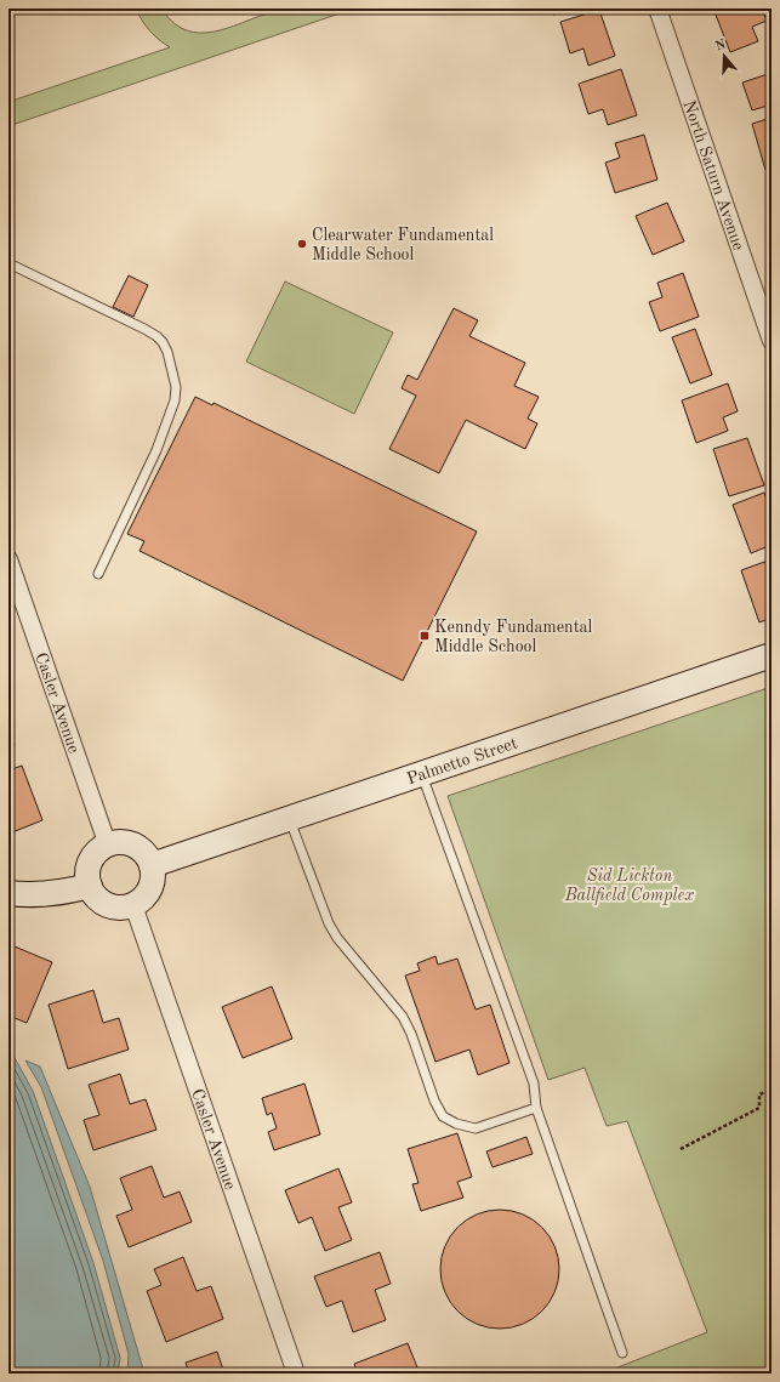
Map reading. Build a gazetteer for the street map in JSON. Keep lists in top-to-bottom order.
{
  "streets": {
    "street": ["North Saturn Avenue", "Casler Avenue", "Palmetto Street"]
  },
  "crossings": [
    ["Casler Avenue", "Palmetto Street"]
  ],
  "parks": ["Sid Lickton Ballfield Complex"],
  "places": {
    "other": ["Clearwater Fundamental Middle School"],
    "transit": ["Kenndy Fundamental Middle School"]
  },
  "north": "top"
}
